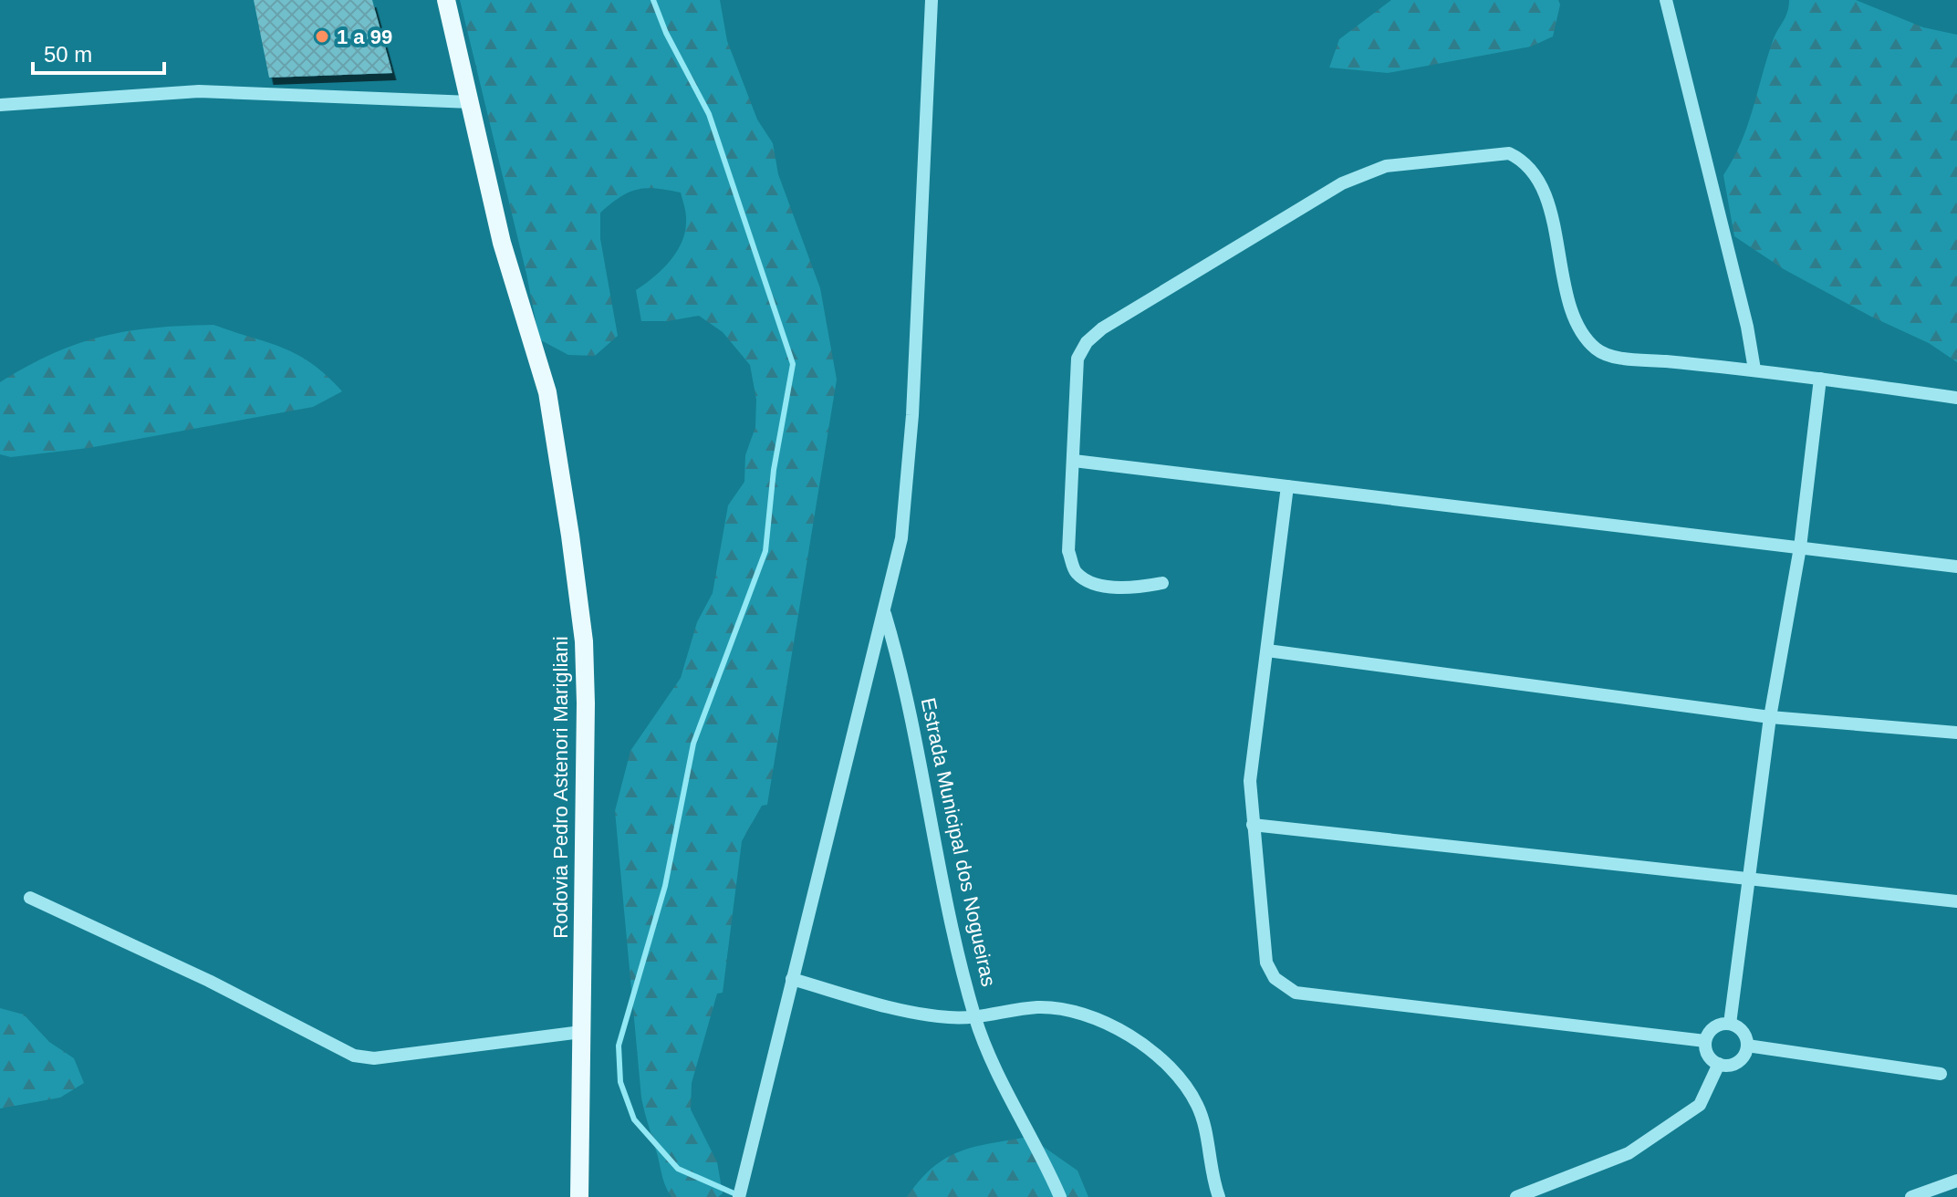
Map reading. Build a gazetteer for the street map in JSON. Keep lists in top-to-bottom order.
{
  "streets": {
    "main road": ["Rodovia Pedro Astenori Marigliani"],
    "street": ["Estrada Municipal dos Nogueiras"]
  },
  "places": ["1 a 99"],
  "scale_bar": "50 m"
}
